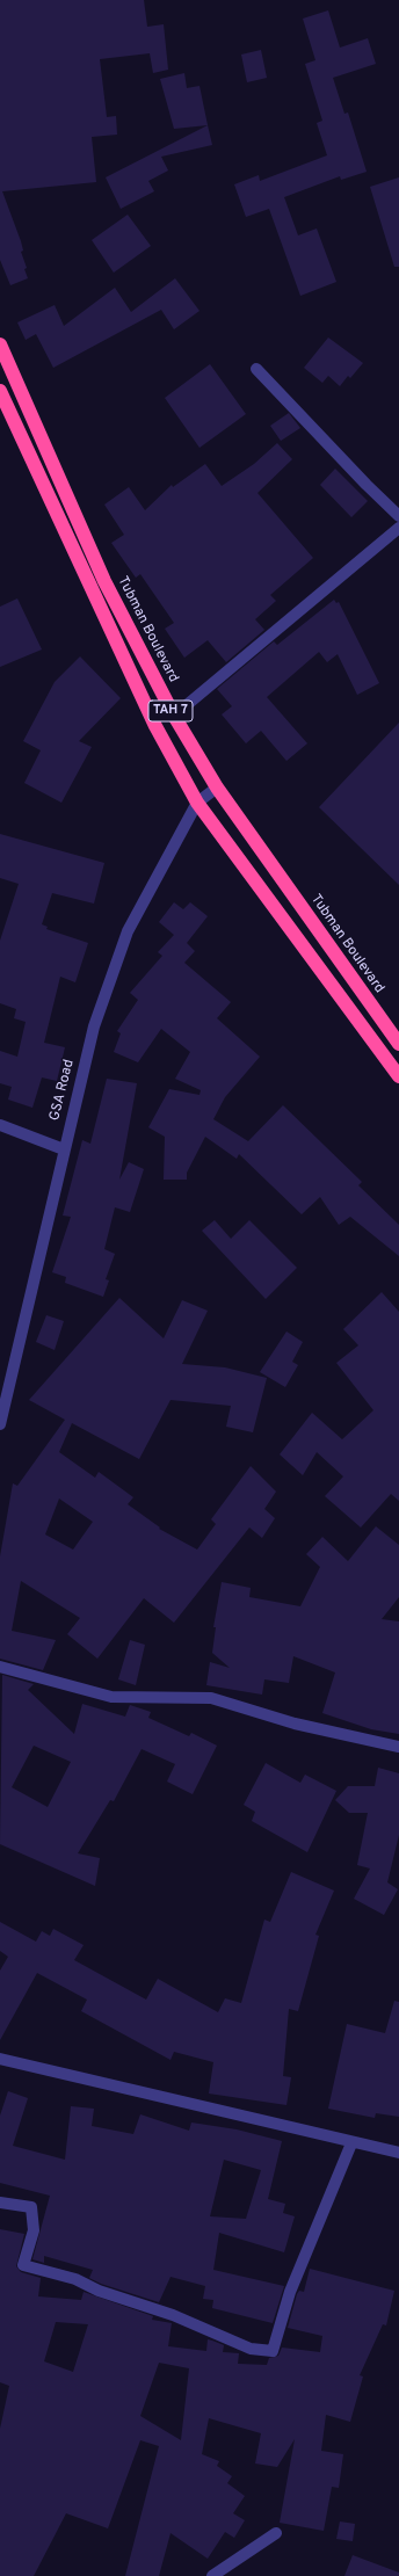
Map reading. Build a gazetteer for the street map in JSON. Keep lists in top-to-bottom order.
{
  "streets": {
    "highway": ["Tubman Boulevard", "TAH 7"],
    "street": ["GSA Road"]
  },
  "crossings": [
    ["Tubman Boulevard", "GSA Road"],
    ["TAH 7", "GSA Road"]
  ]
}
